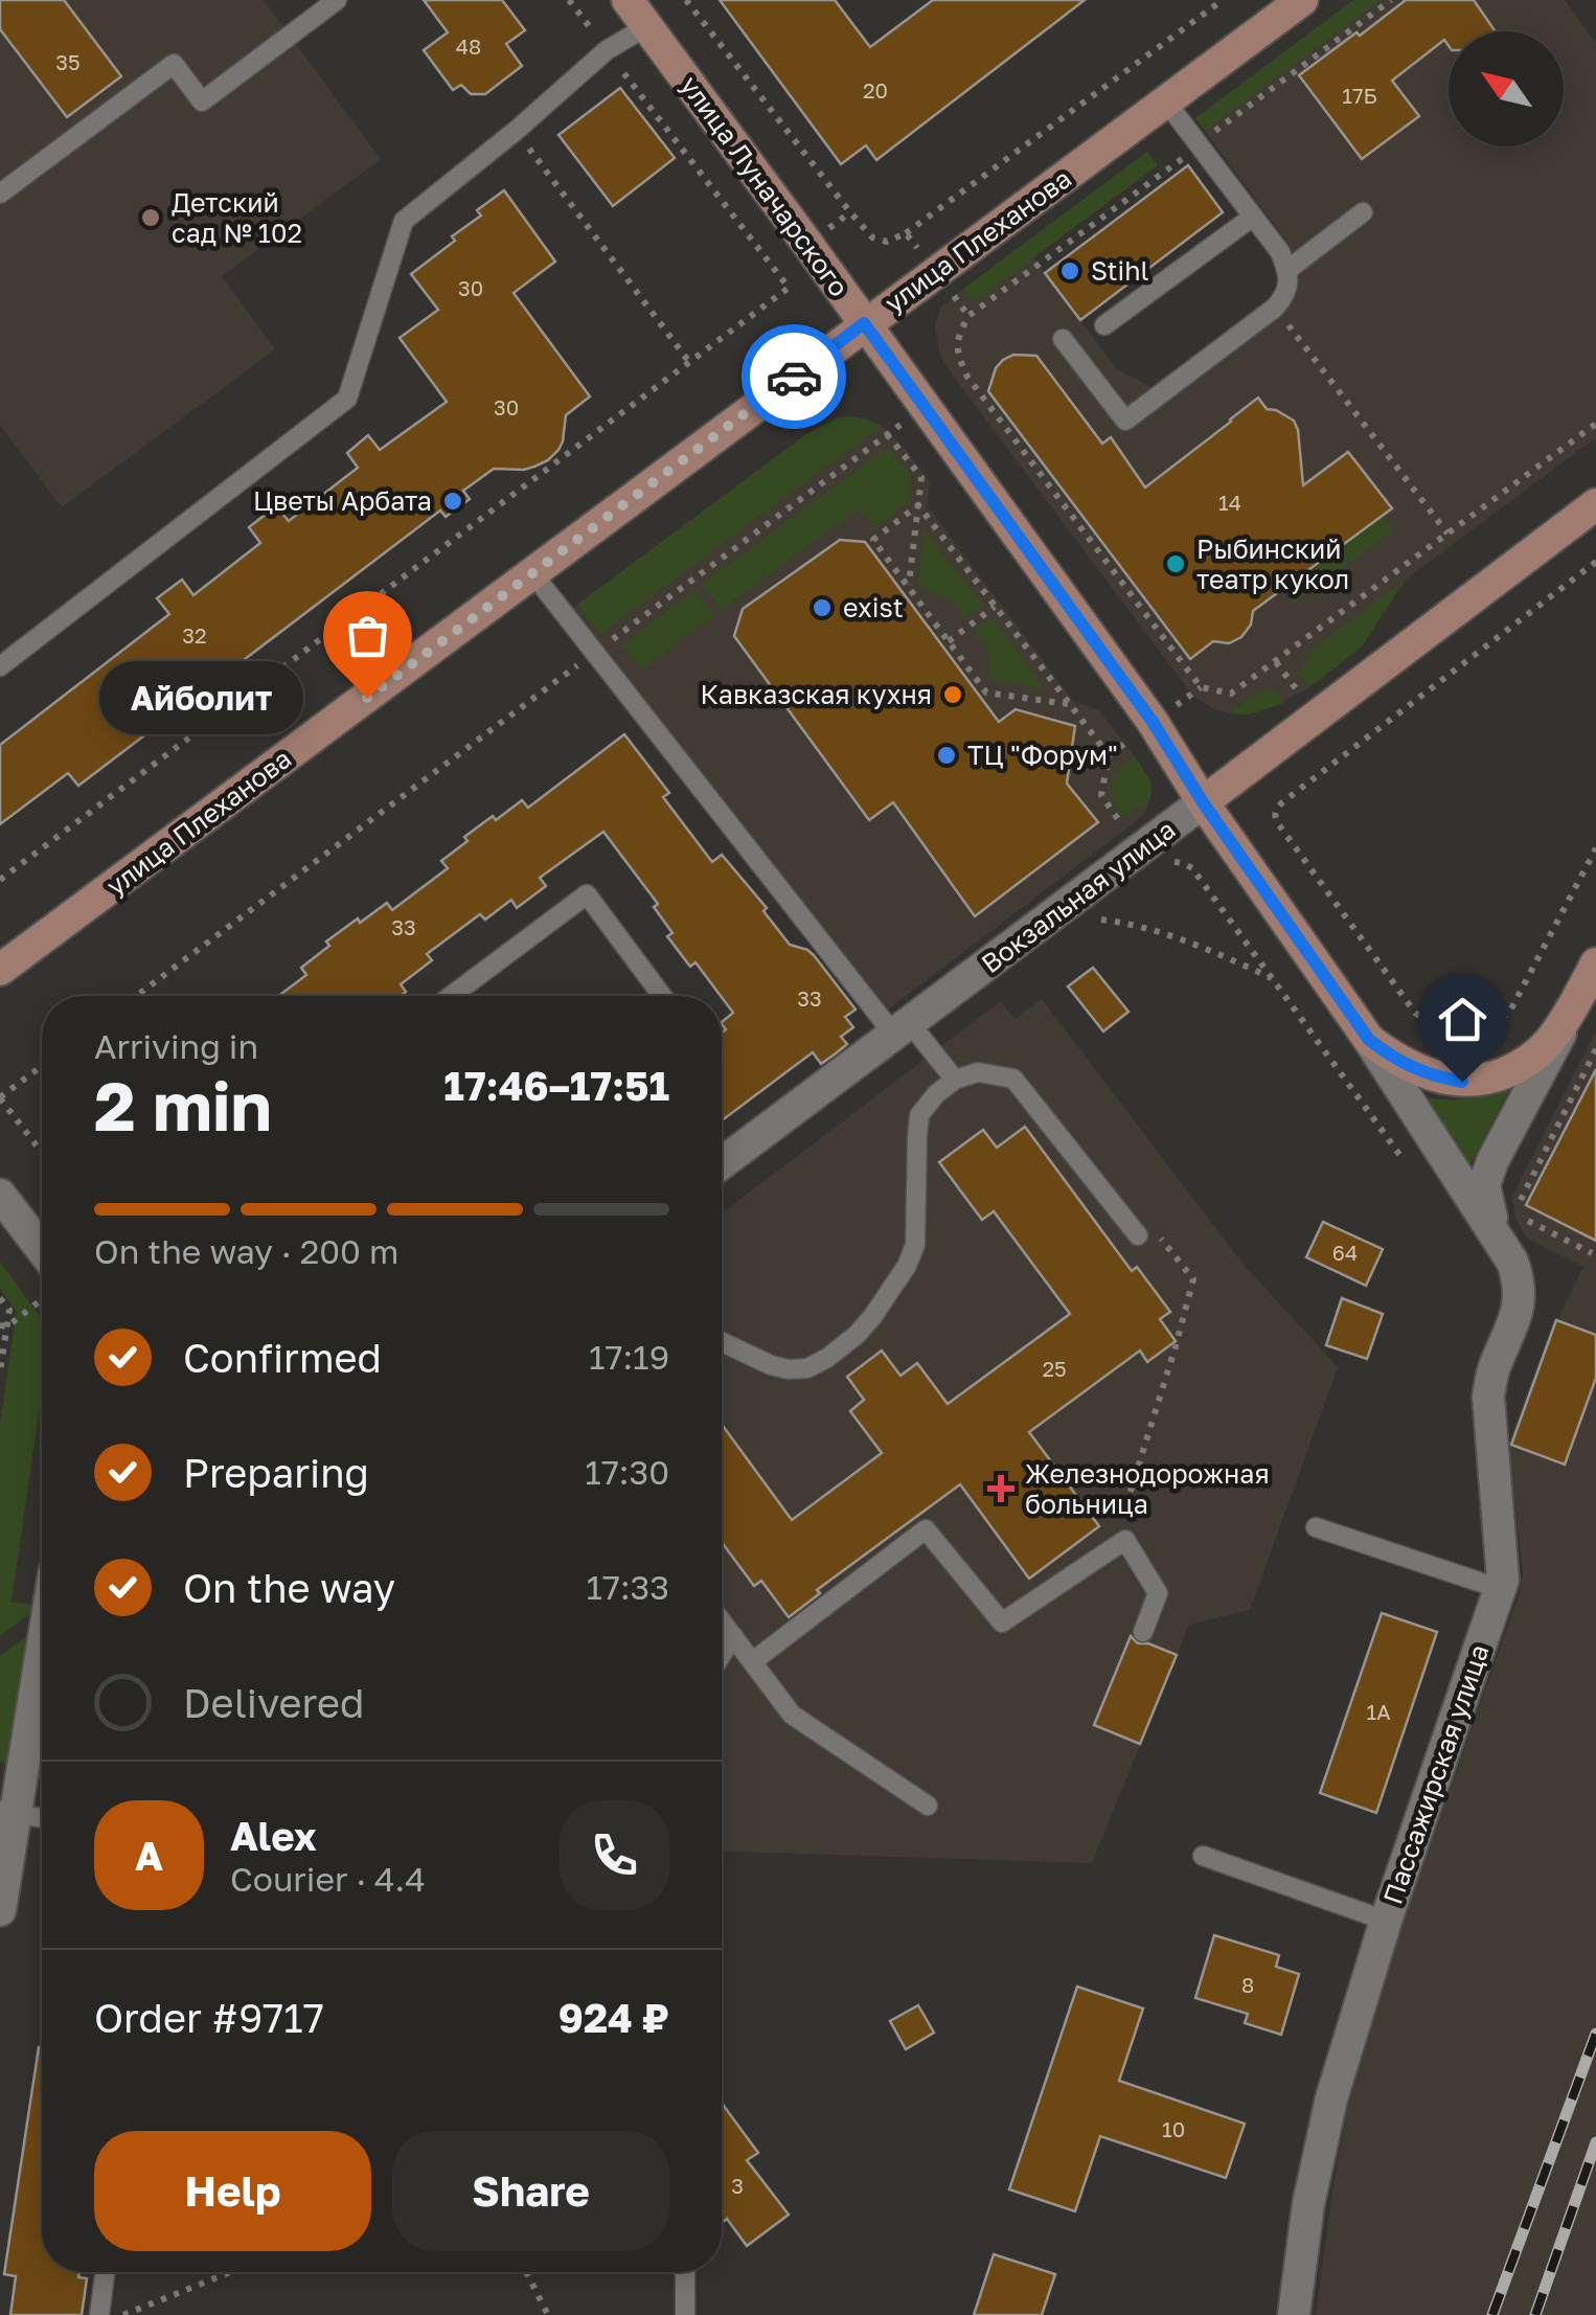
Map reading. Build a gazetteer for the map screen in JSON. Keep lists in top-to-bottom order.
{
  "streets": {
    "street": [
      "улица Луначарского",
      "улица Плеханова",
      "Вокзальная улица",
      "Пассажирская улица"
    ]
  },
  "crossings": [
    ["улица Луначарского", "улица Плеханова"],
    ["улица Луначарского", "Вокзальная улица"]
  ],
  "places": {
    "other": [
      "Детский сад № 102",
      "Stihl",
      "Цветы Арбата",
      "Рыбинский театр кукол",
      "exist",
      "Кавказская кухня",
      "Айболит",
      "ТЦ \"Форум\""
    ],
    "health": ["Железнодорожная больница"]
  },
  "house_numbers": [
    "48",
    "35",
    "20",
    "17Б",
    "30",
    "30",
    "14",
    "32",
    "33",
    "33",
    "64",
    "25",
    "1А",
    "8",
    "10",
    "3"
  ],
  "north": "top left",
  "page": {
    "bubble": "Айболит",
    "heading": ["2 min", "Arriving in", "17:46–17:51"],
    "panel": [
      "Alex",
      "Courier · 4.4",
      "Order #9717",
      "924 ₽"
    ],
    "bar": "On the way · 200 m",
    "list": [
      ["Confirmed", "17:19"],
      ["Preparing", "17:30"],
      ["On the way", "17:33"],
      "Delivered"
    ],
    "round": "A",
    "buttons": ["Help", "Share"]
  }
}
